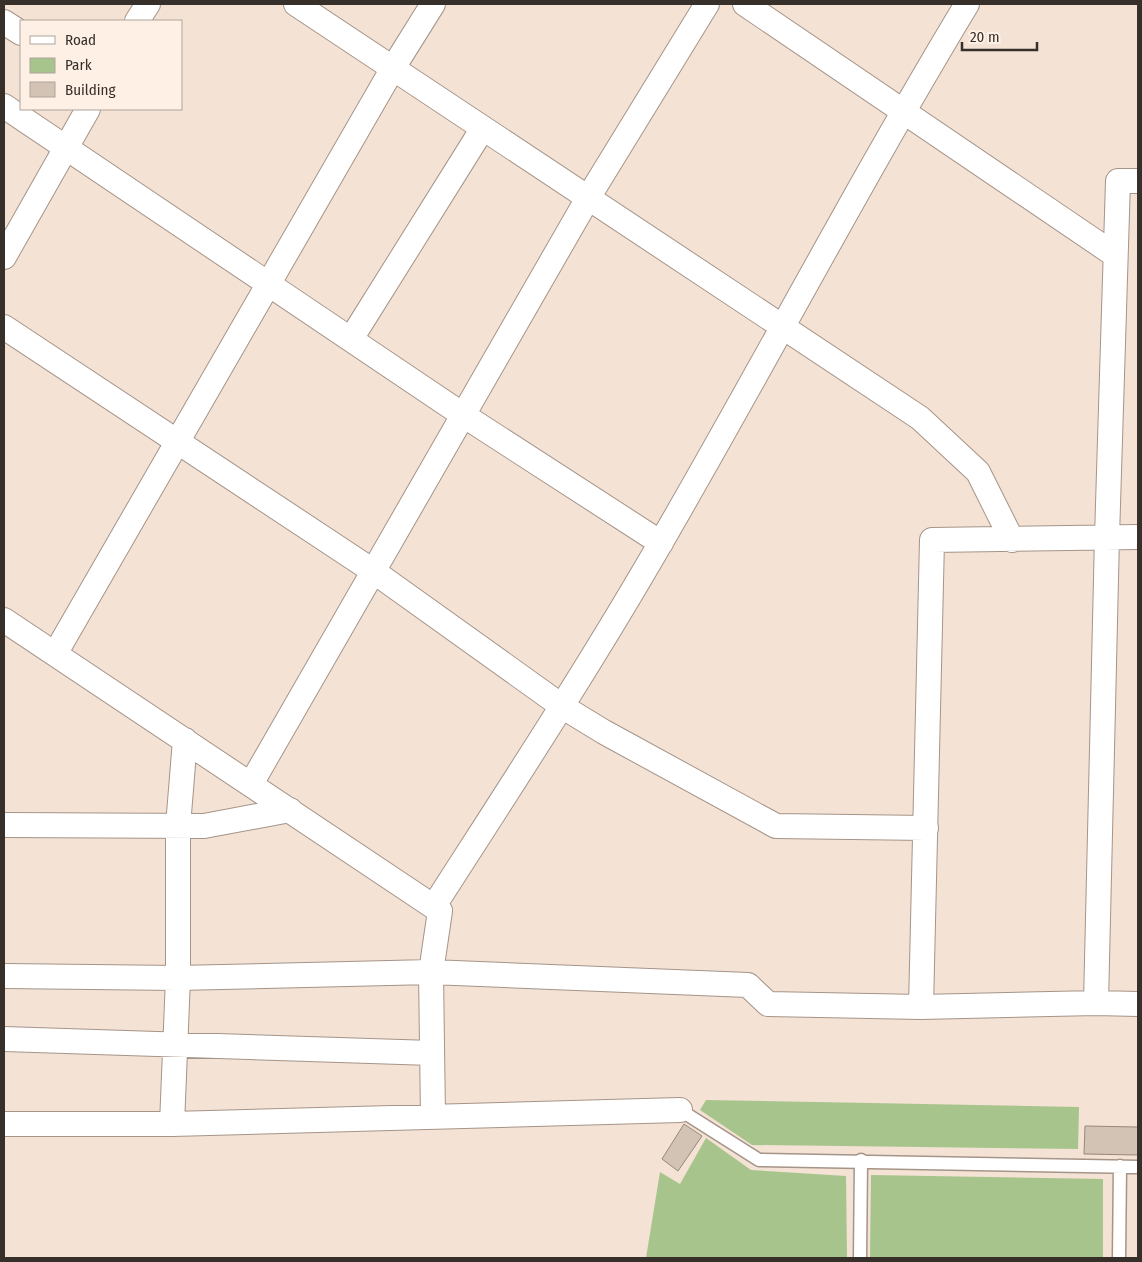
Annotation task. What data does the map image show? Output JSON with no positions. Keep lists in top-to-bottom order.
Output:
{
  "legend": ["Road", "Park", "Building"],
  "scale_bar": "20 m"
}
